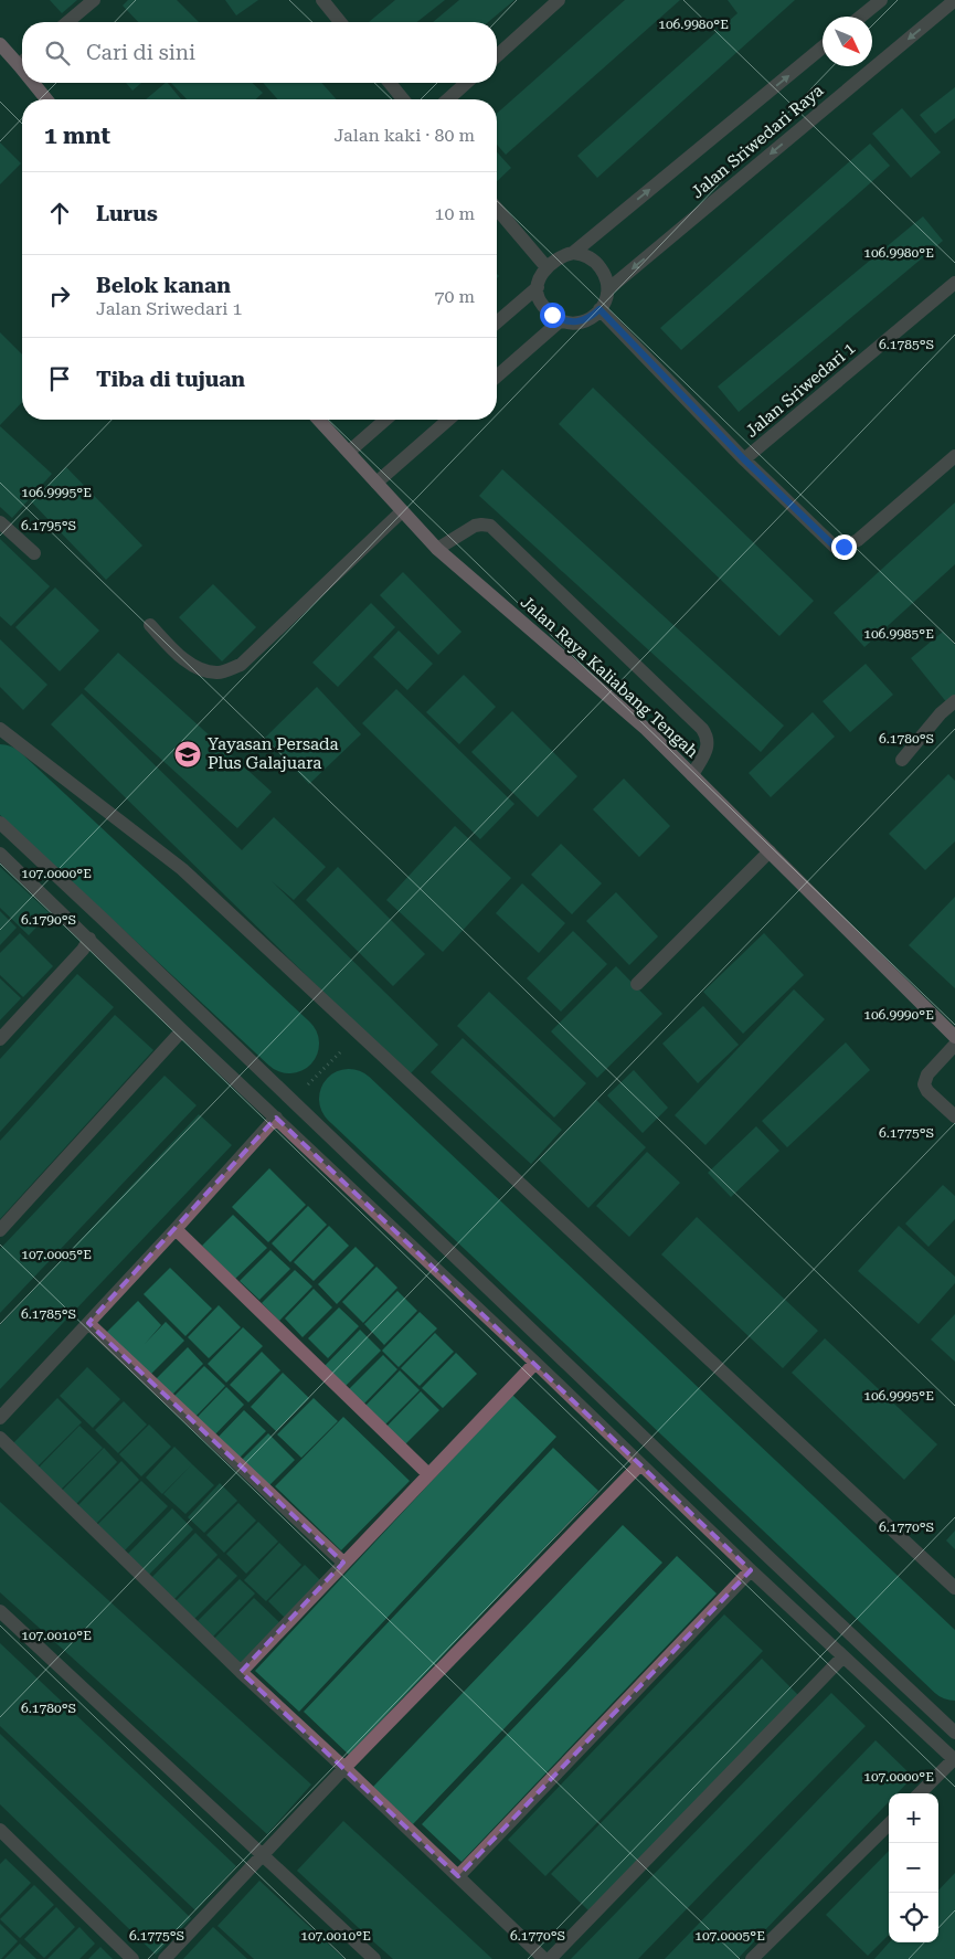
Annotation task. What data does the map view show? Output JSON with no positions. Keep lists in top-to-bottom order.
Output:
{
  "streets": {
    "main road": ["Jalan Raya Kaliabang Tengah"],
    "street": ["Jalan Sriwedari Raya", "Jalan Sriwedari 1"]
  },
  "crossings": [
    ["Jalan Sriwedari Raya", "Jalan Sriwedari 1"]
  ],
  "places": {
    "school or university": ["Yayasan Persada Plus Galajuara"]
  },
  "north": "bottom right",
  "page": {
    "search": "Cari di sini",
    "heading": ["1 mnt", "Jalan kaki · 80 m"],
    "list": [
      ["Lurus", "10 m"],
      ["Belok kanan", "Jalan Sriwedari 1", "70 m"],
      "Tiba di tujuan"
    ],
    "map_buttons": ["+", "−"]
  },
  "coordinates": [
    "106.9980°E",
    "6.1785°S",
    "106.9995°E",
    "6.1795°S",
    "106.9985°E",
    "6.1780°S",
    "107.0000°E",
    "6.1790°S",
    "106.9990°E",
    "6.1775°S",
    "107.0005°E",
    "6.1770°S",
    "107.0010°E"
  ]
}
